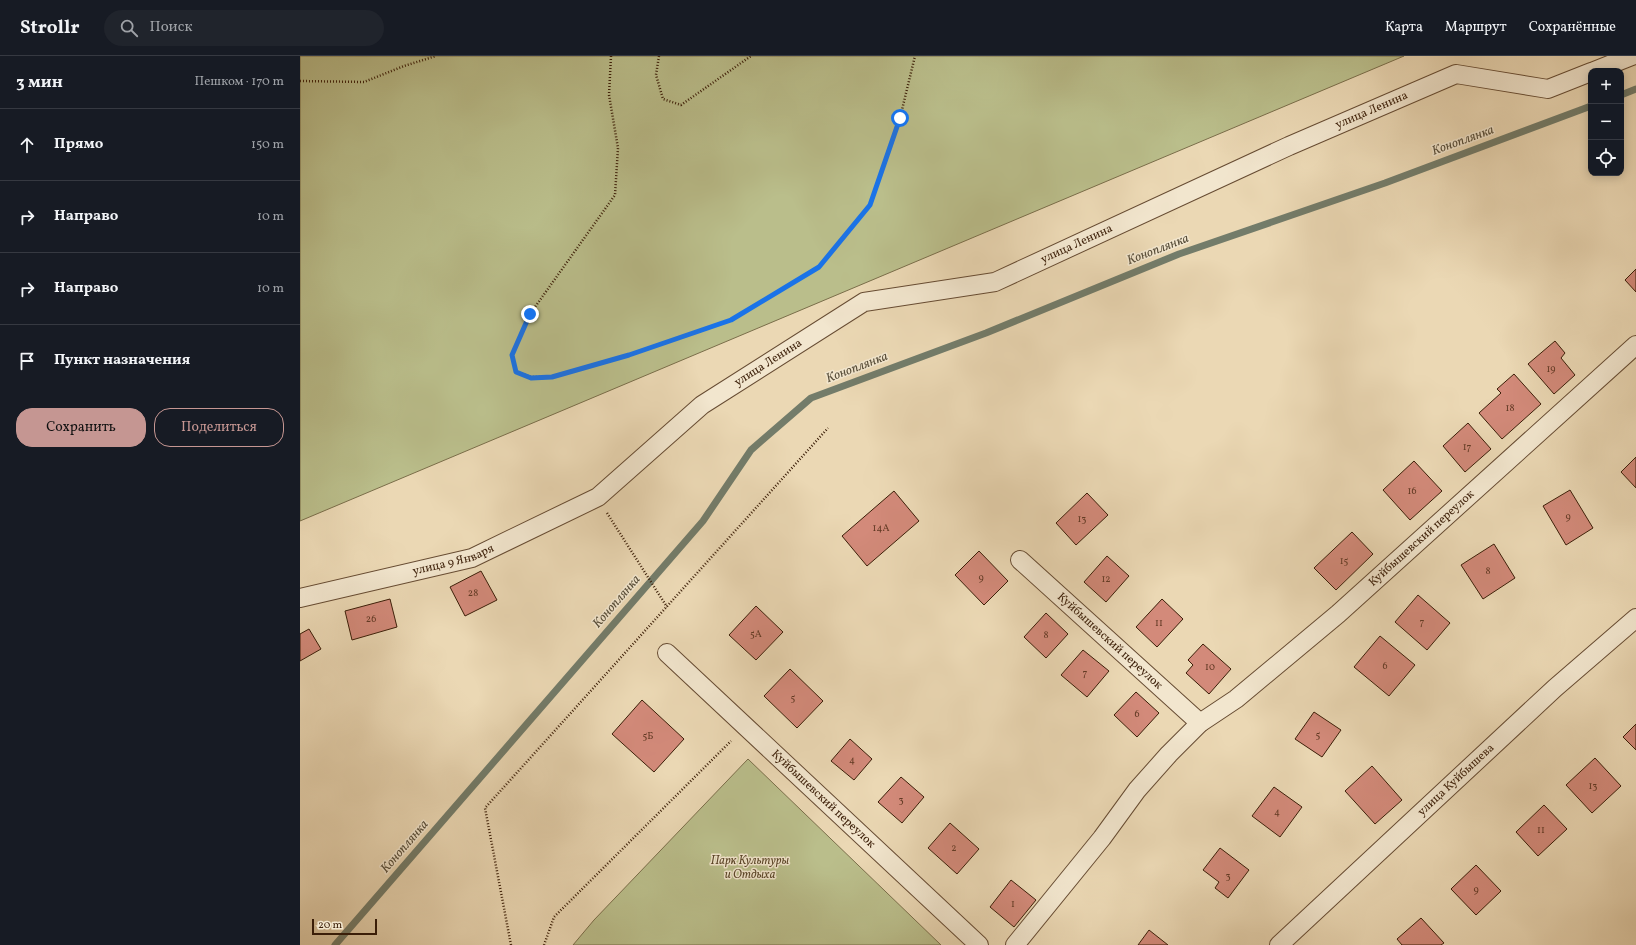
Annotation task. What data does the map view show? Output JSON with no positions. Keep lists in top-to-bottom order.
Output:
{
  "streets": {
    "street": [
      "улица Ленина",
      "Куйбышевский переулок",
      "улица 9 Января",
      "улица Куйбышева"
    ]
  },
  "crossings": [
    ["улица Ленина", "улица 9 Января"]
  ],
  "water": ["Коноплянка"],
  "parks": ["Парк Культуры и Отдыха"],
  "house_numbers": [
    "19",
    "18",
    "17",
    "16",
    "9",
    "13",
    "14А",
    "15",
    "8",
    "9",
    "12",
    "28",
    "26",
    "7",
    "11",
    "5А",
    "8",
    "6",
    "10",
    "7",
    "5",
    "6",
    "5",
    "5Б",
    "4",
    "13",
    "3",
    "4",
    "11",
    "2",
    "3",
    "9",
    "1"
  ],
  "scale_bar": "20 m",
  "page": {
    "header": "Strollr",
    "search": "Поиск",
    "nav": ["Карта", "Маршрут", "Сохранённые"],
    "heading": ["3 мин", "Пешком · 170 m"],
    "map_buttons": ["+", "−"],
    "list": [
      ["Прямо", "150 m"],
      ["Направо", "10 m"],
      ["Направо", "10 m"],
      "Пункт назначения"
    ],
    "buttons": ["Сохранить", "Поделиться"],
    "scale": "20 m"
  }
}
